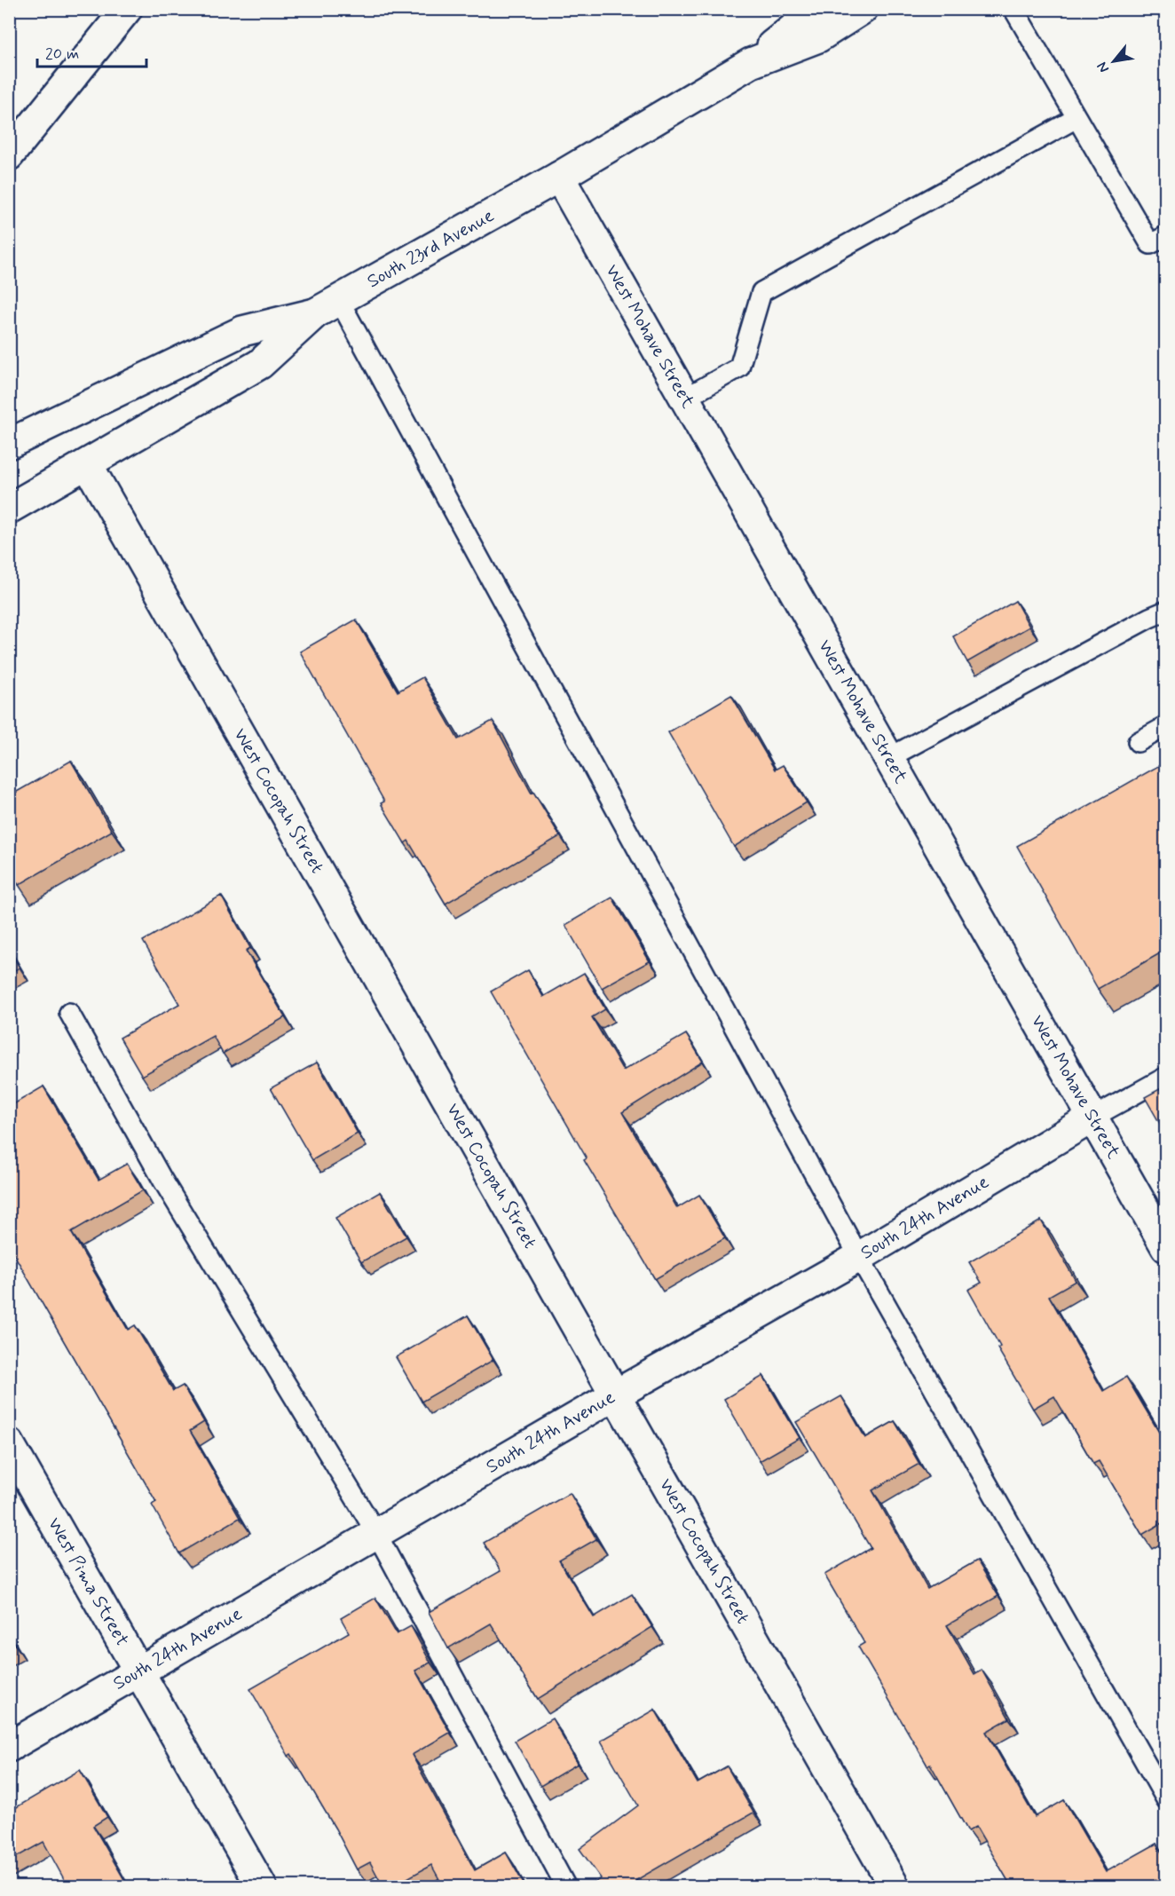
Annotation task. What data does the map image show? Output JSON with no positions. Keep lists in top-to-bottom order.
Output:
{
  "streets": {
    "main road": [
      "South 23rd Avenue",
      "West Mohave Street",
      "West Cocopah Street",
      "South 24th Avenue",
      "West Pima Street"
    ]
  },
  "crossings": [
    ["South 23rd Avenue", "West Mohave Street"],
    ["South 23rd Avenue", "West Cocopah Street"],
    ["West Mohave Street", "South 24th Avenue"],
    ["West Cocopah Street", "South 24th Avenue"],
    ["South 24th Avenue", "West Pima Street"]
  ],
  "scale_bar": "20 m",
  "north": "bottom left"
}
